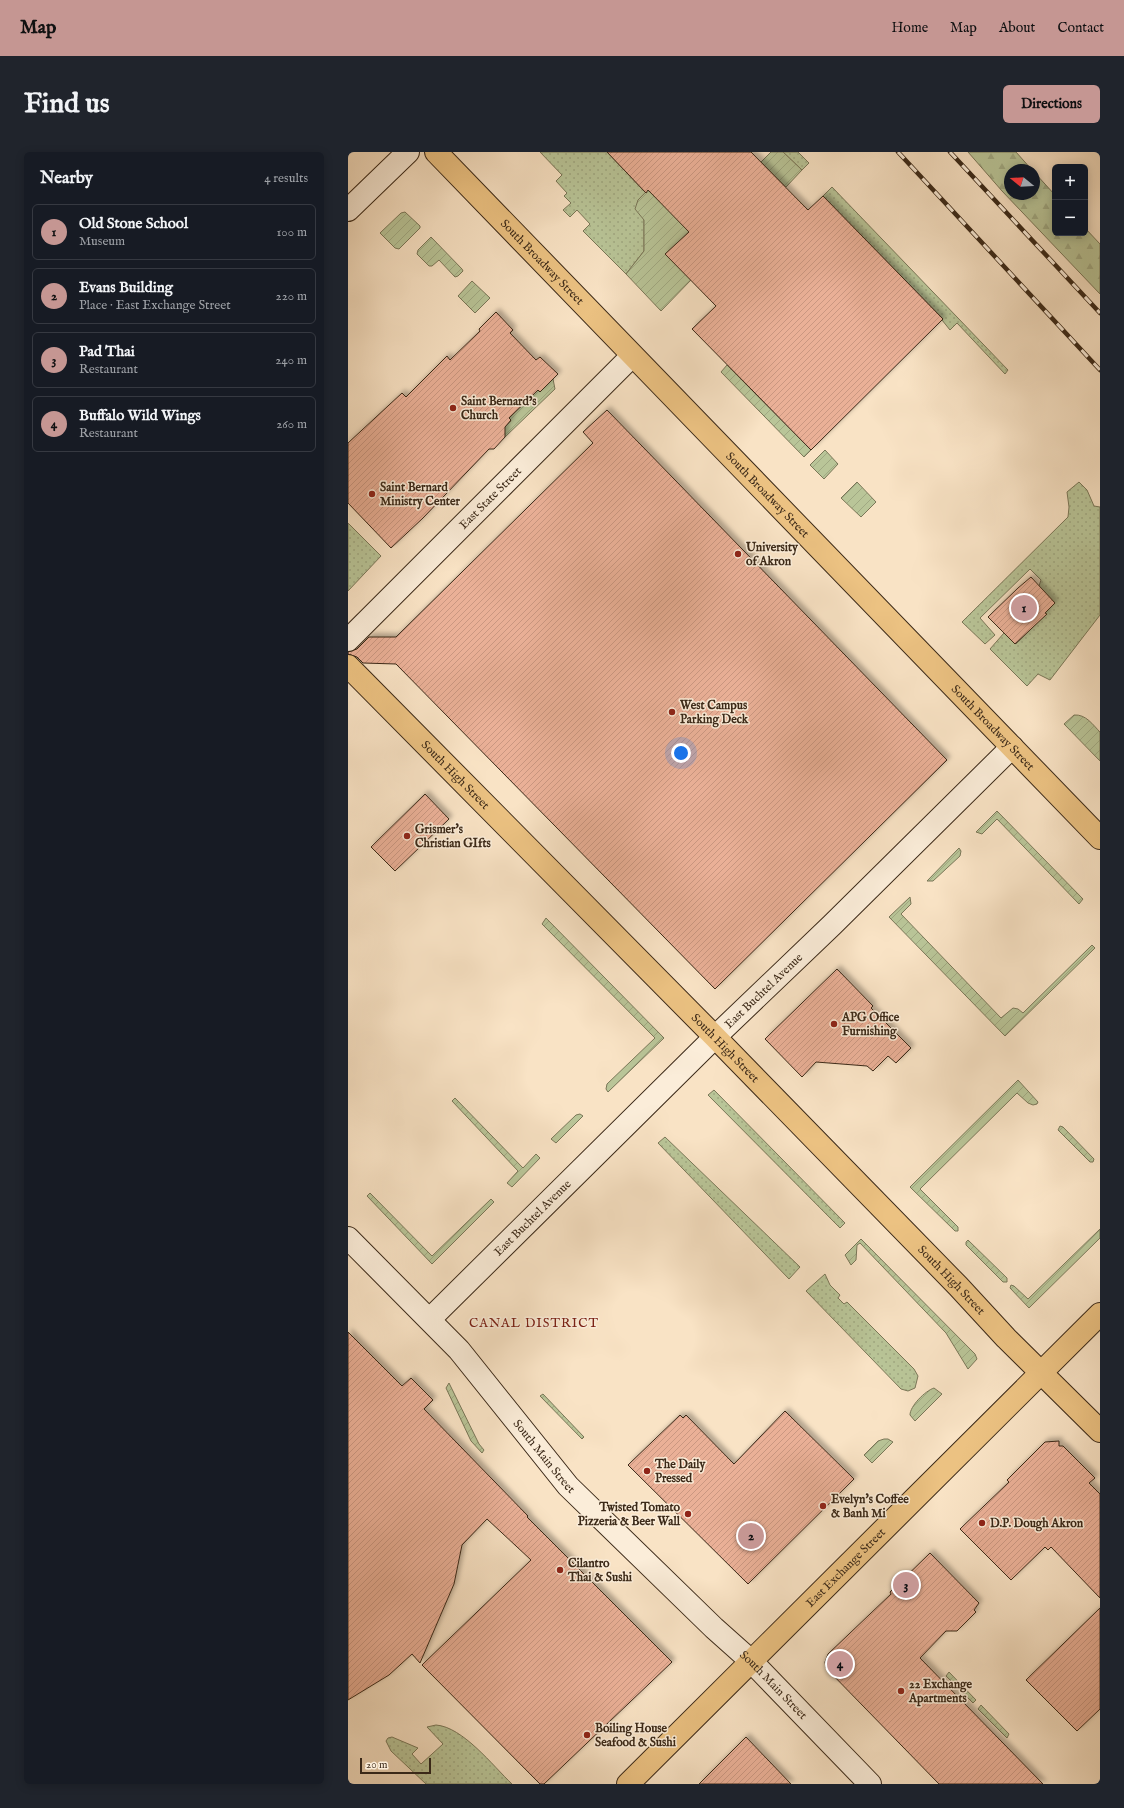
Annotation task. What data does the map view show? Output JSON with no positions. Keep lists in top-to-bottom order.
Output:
{
  "streets": {
    "main road": ["South Broadway Street", "South High Street", "East Exchange Street"],
    "street": ["East State Street", "East Buchtel Avenue", "South Main Street"]
  },
  "crossings": [
    ["South Broadway Street", "East State Street"],
    ["South Broadway Street", "East Buchtel Avenue"],
    ["South High Street", "East Buchtel Avenue"],
    ["South High Street", "East Exchange Street"],
    ["East Buchtel Avenue", "South Main Street"],
    ["South Main Street", "East Exchange Street"]
  ],
  "districts": ["CANAL DISTRICT"],
  "places": [
    "Saint Bernard’s Church",
    "Saint Bernard Ministry Center",
    "University of Akron",
    "West Campus Parking Deck",
    "Grismer's Christian GIfts",
    "APG Office Furnishing",
    "The Daily Pressed",
    "Evelyn's Coffee & Banh Mi",
    "Twisted Tomato Pizzeria & Beer Wall",
    "D.P. Dough Akron",
    "Cilantro Thai & Sushi",
    "22 Exchange Apartments",
    "Boiling House Seafood & Sushi"
  ],
  "scale_bar": "20 m",
  "north": "left",
  "page": {
    "header": "Map",
    "nav": [
      "Home",
      "Map",
      "About",
      "Contact"
    ],
    "buttons": "Directions",
    "title": "Find us",
    "heading": ["Nearby", "4 results"],
    "map_buttons": ["+", "−"],
    "list": [
      {
        "mark": "1",
        "name": "Old Stone School",
        "note": "Museum",
        "value": "100 m"
      },
      {
        "mark": "2",
        "name": "Evans Building",
        "note": "Place · East Exchange Street",
        "value": "220 m"
      },
      {
        "mark": "3",
        "name": "Pad Thai",
        "note": "Restaurant",
        "value": "240 m"
      },
      {
        "mark": "4",
        "name": "Buffalo Wild Wings",
        "note": "Restaurant",
        "value": "260 m"
      }
    ],
    "pins": [
      "1",
      "2",
      "3",
      "4"
    ],
    "scale": "20 m"
  }
}
